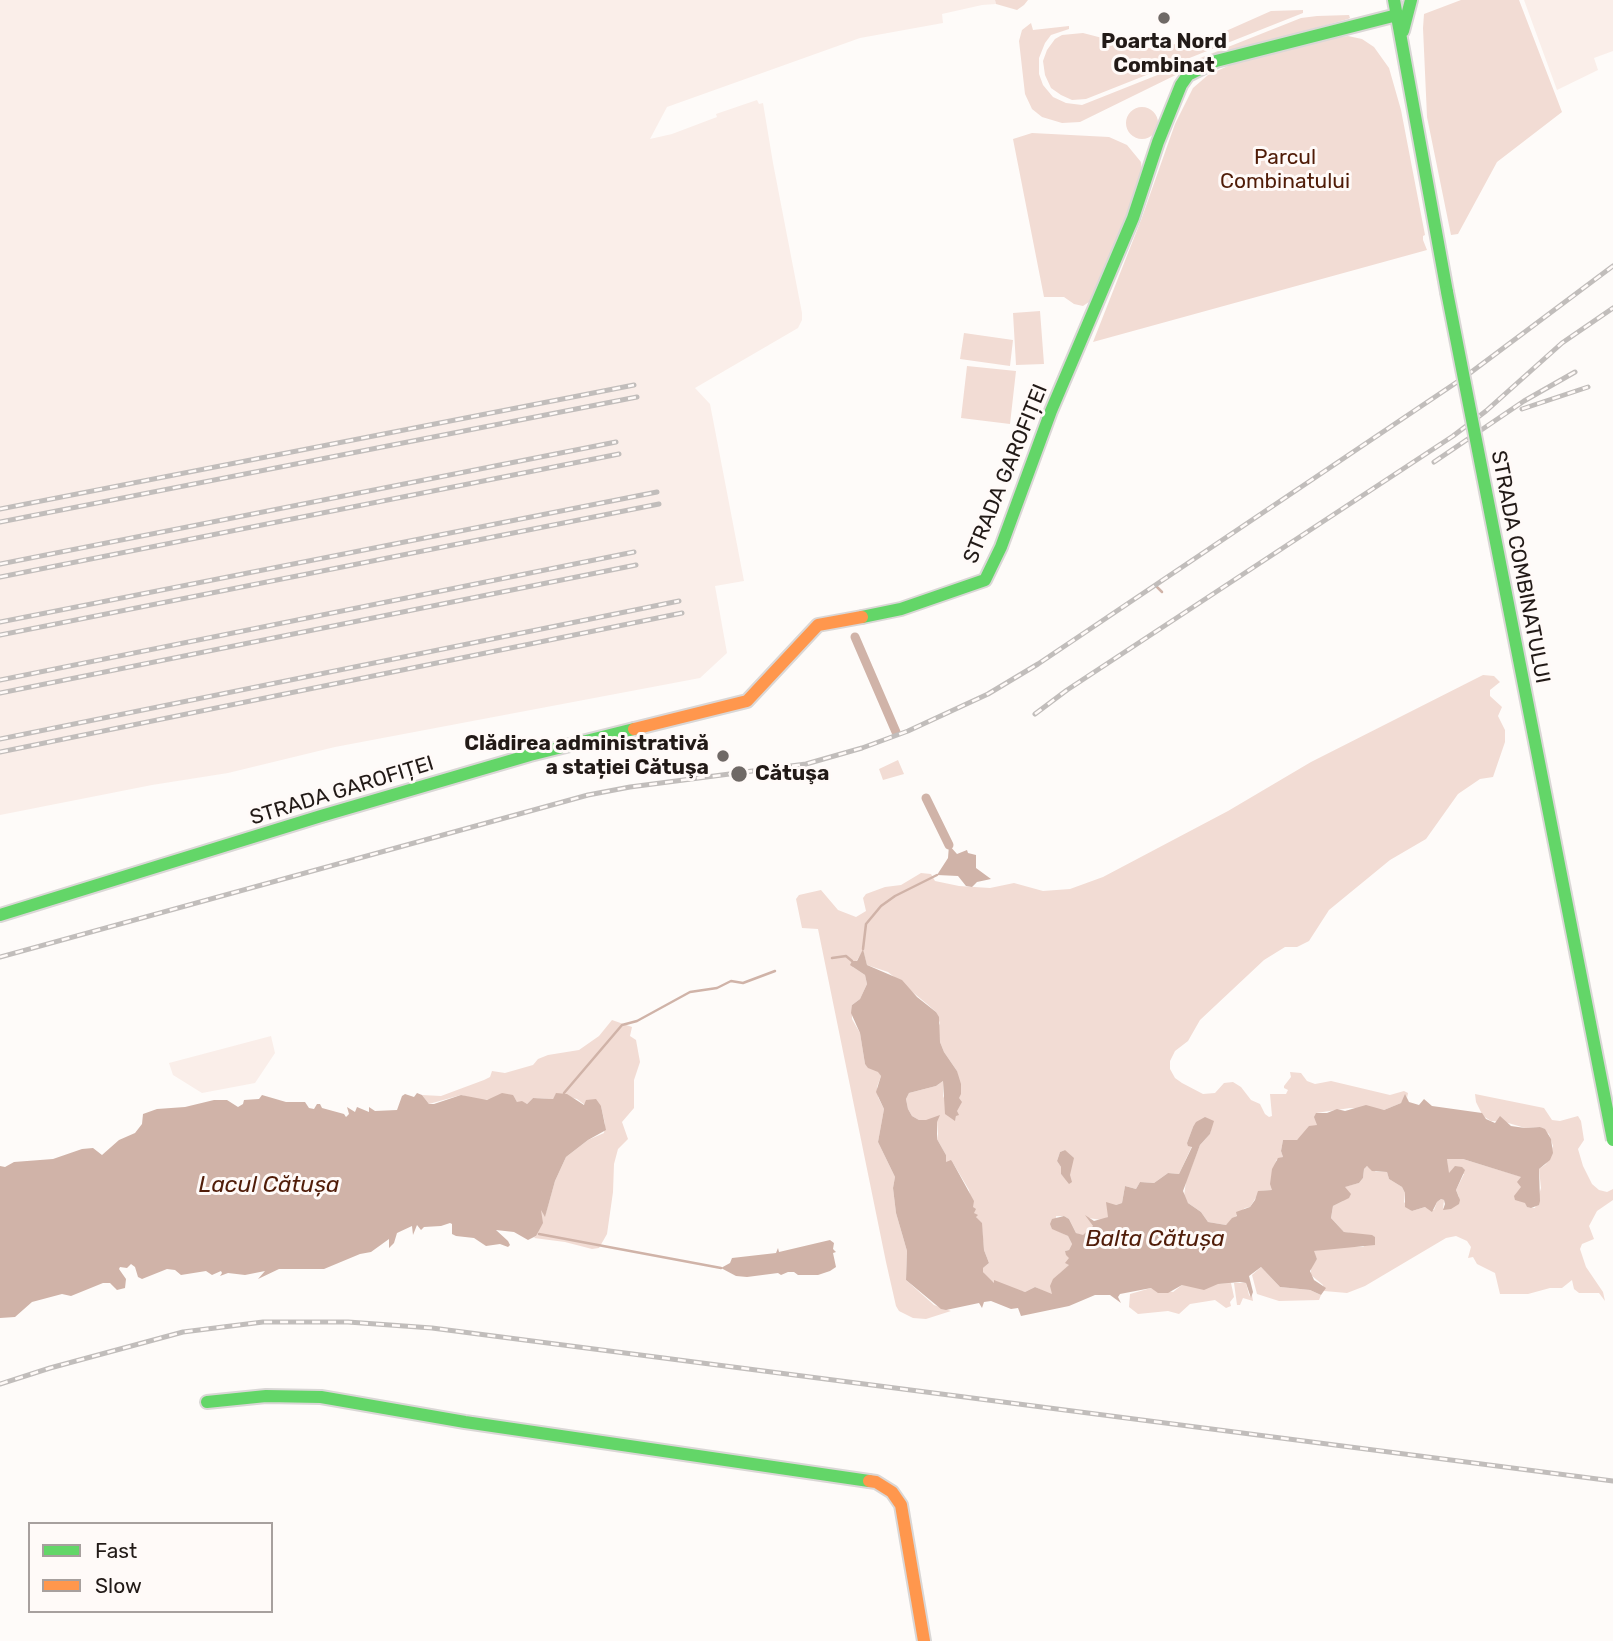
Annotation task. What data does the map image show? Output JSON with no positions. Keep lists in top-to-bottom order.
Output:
{
  "streets": {
    "street": ["STRADA GAROFIȚEI", "STRADA COMBINATULUI"]
  },
  "crossings": [
    ["STRADA GAROFIȚEI", "STRADA COMBINATULUI"]
  ],
  "water": ["Lacul Cătușa", "Balta Cătușa"],
  "parks": ["Parcul Combinatului"],
  "places": ["Poarta Nord Combinat", "Clădirea administrativă a stației Cătuşa", "Cătuşa"],
  "legend": ["Fast", "Slow"]
}
